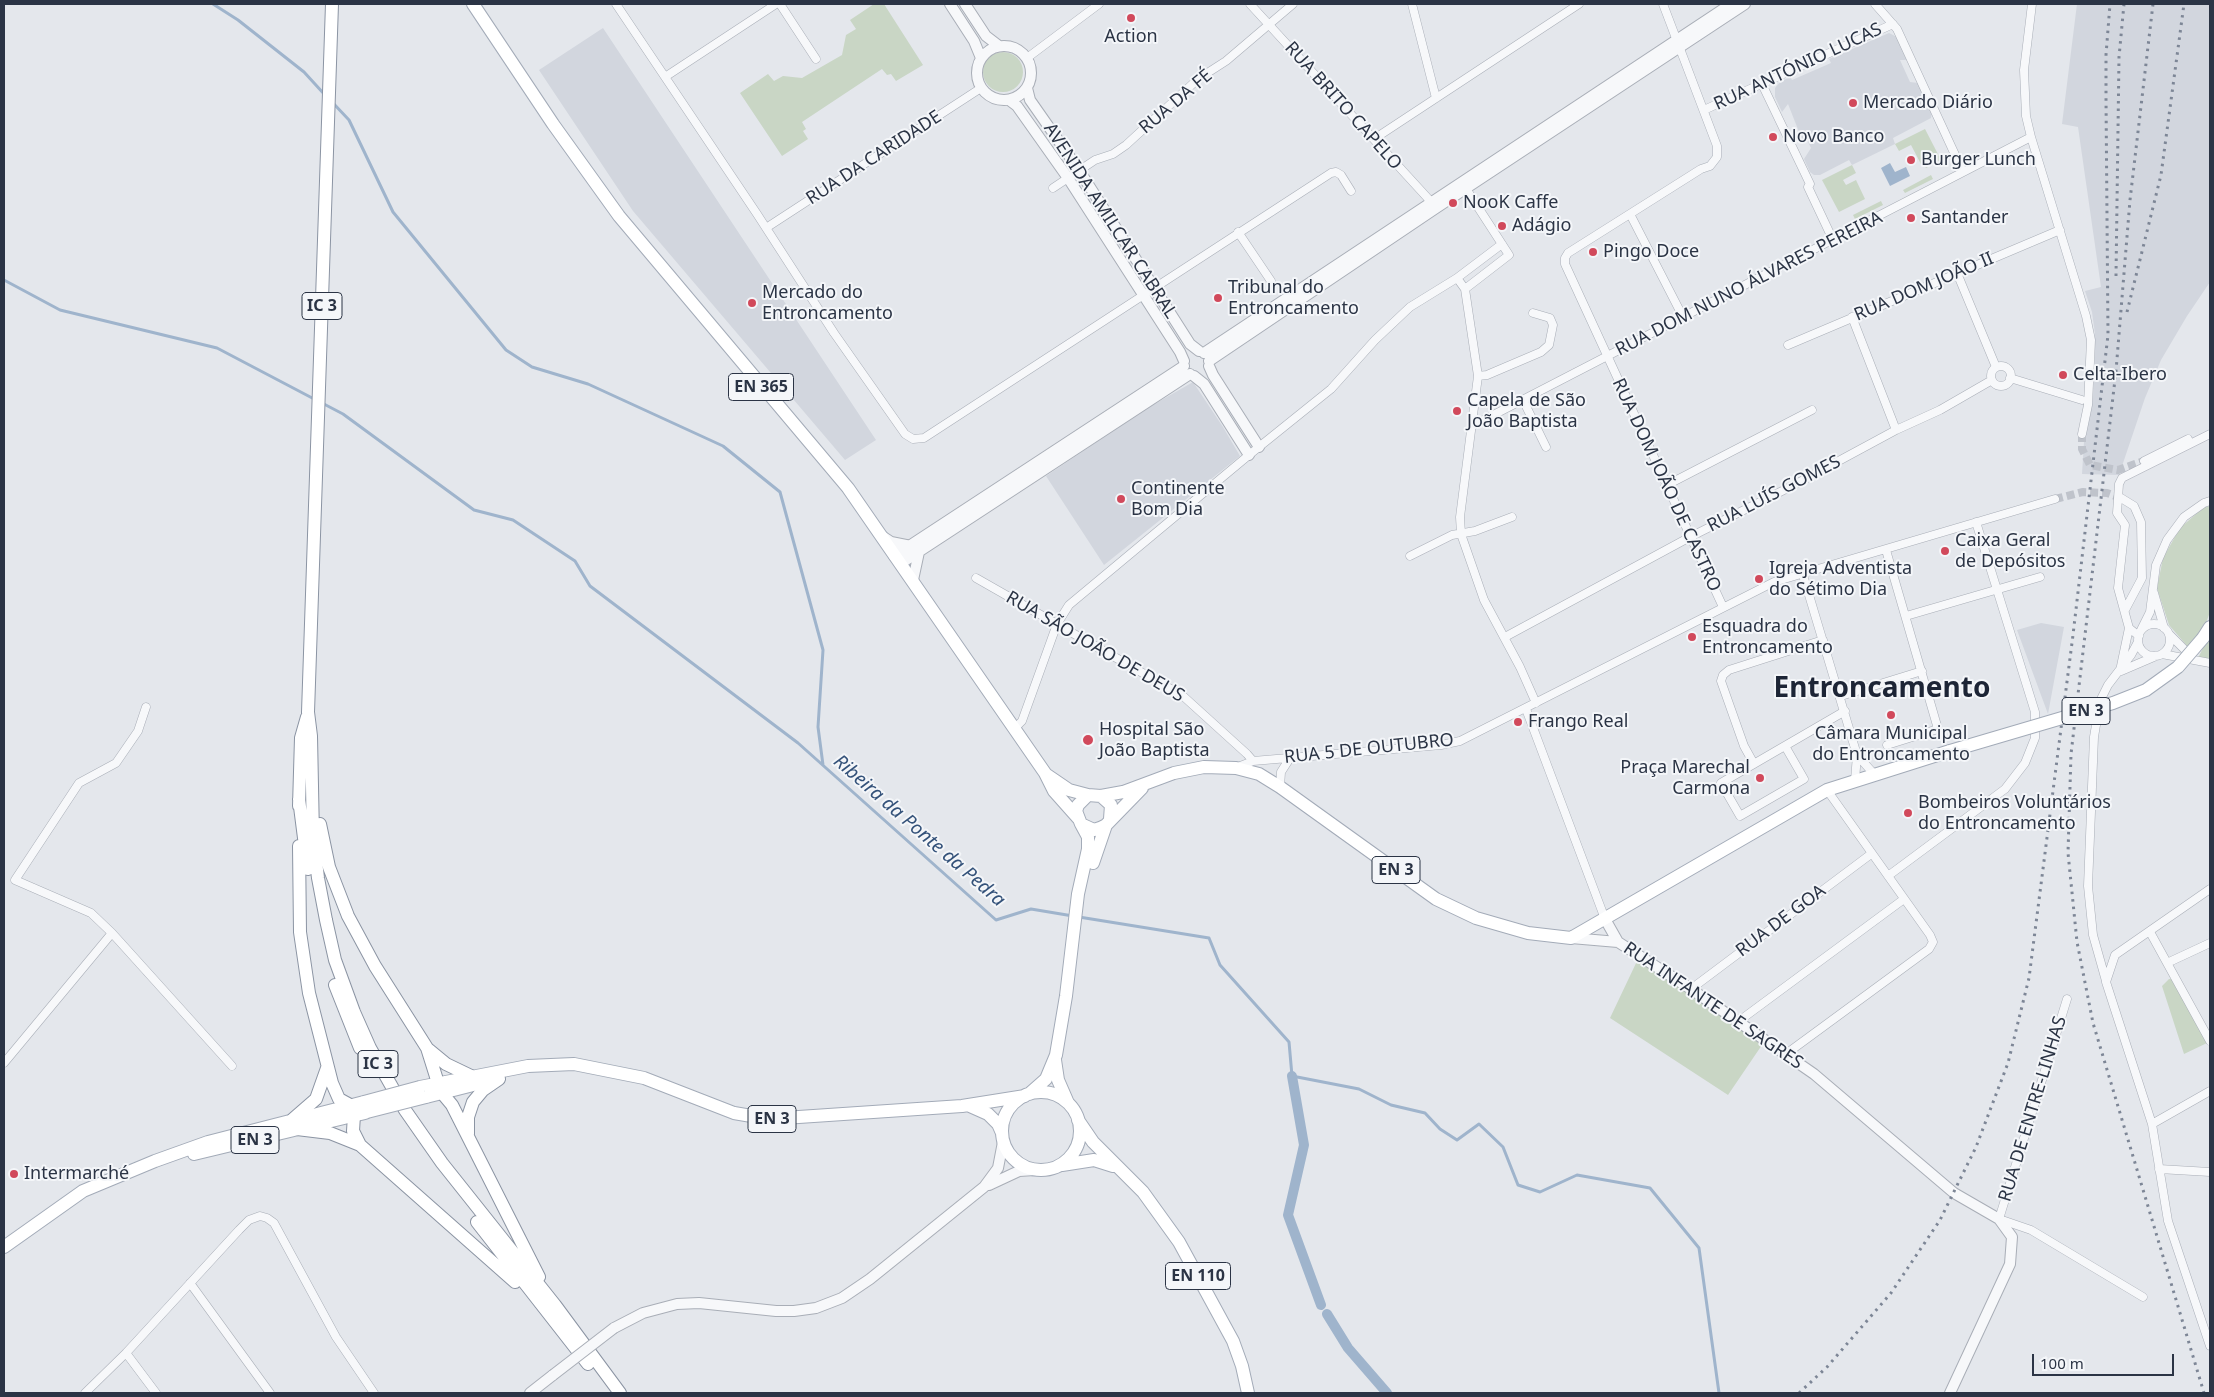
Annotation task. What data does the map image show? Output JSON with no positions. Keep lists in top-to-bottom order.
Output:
{
  "streets": {
    "main road": [
      "IC 3",
      "EN 365",
      "EN 3",
      "EN 110"
    ],
    "street": [
      "RUA ANTÓNIO LUCAS",
      "RUA DA FÉ",
      "RUA BRITO CAPELO",
      "RUA DA CARIDADE",
      "AVENIDA AMILCAR CABRAL",
      "RUA DOM NUNO ÁLVARES PEREIRA",
      "RUA DOM JOÃO II",
      "RUA DOM JOÃO DE CASTRO",
      "RUA LUÍS GOMES",
      "RUA SÃO JOÃO DE DEUS",
      "RUA 5 DE OUTUBRO",
      "RUA DE GOA",
      "RUA INFANTE DE SAGRES",
      "RUA DE ENTRE-LINHAS"
    ]
  },
  "crossings": [
    ["RUA ANTÓNIO LUCAS", "RUA DOM JOÃO DE CASTRO"],
    ["RUA DA FÉ", "RUA BRITO CAPELO"],
    ["RUA DA FÉ", "AVENIDA AMILCAR CABRAL"],
    ["RUA DA CARIDADE", "AVENIDA AMILCAR CABRAL"],
    ["RUA DOM NUNO ÁLVARES PEREIRA", "RUA DOM JOÃO DE CASTRO"],
    ["EN 365", "EN 3"],
    ["RUA DOM JOÃO DE CASTRO", "RUA LUÍS GOMES"],
    ["RUA DOM JOÃO DE CASTRO", "RUA 5 DE OUTUBRO"],
    ["RUA SÃO JOÃO DE DEUS", "RUA 5 DE OUTUBRO"],
    ["EN 3", "RUA 5 DE OUTUBRO"],
    ["EN 3", "RUA INFANTE DE SAGRES"],
    ["RUA 5 DE OUTUBRO", "RUA INFANTE DE SAGRES"],
    ["RUA DE GOA", "RUA INFANTE DE SAGRES"],
    ["RUA INFANTE DE SAGRES", "RUA DE ENTRE-LINHAS"]
  ],
  "districts": ["Entroncamento"],
  "water": ["Ribeira da Ponte da Pedra"],
  "places": [
    "Action",
    "Mercado Diário",
    "Novo Banco",
    "Burger Lunch",
    "NooK Caffe",
    "Santander",
    "Adágio",
    "Pingo Doce",
    "Tribunal do Entroncamento",
    "Mercado do Entroncamento",
    "Celta-Ibero",
    "Capela de São João Baptista",
    "Continente Bom Dia",
    "Caixa Geral de Depósitos",
    "Igreja Adventista do Sétimo Dia",
    "Esquadra do Entroncamento",
    "Câmara Municipal do Entroncamento",
    "Frango Real",
    "Hospital São João Baptista",
    "Praça Marechal Carmona",
    "Bombeiros Voluntários do Entroncamento",
    "Intermarché"
  ],
  "scale_bar": "100 m"
}
